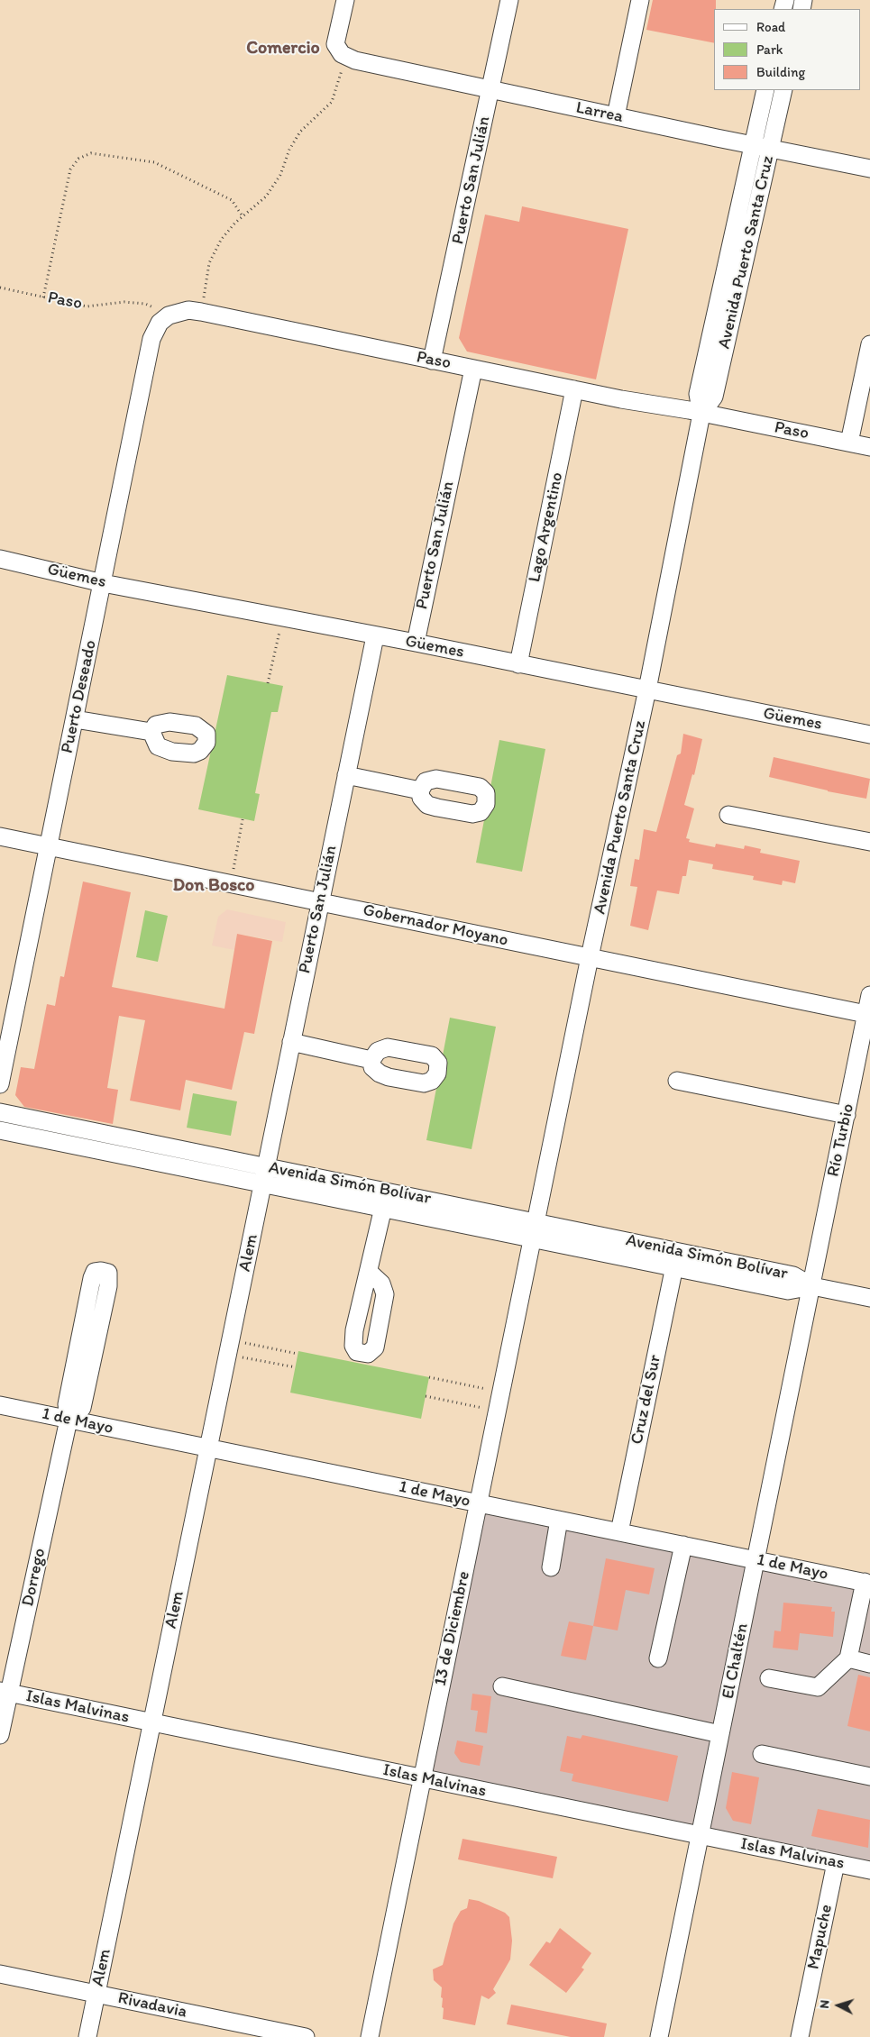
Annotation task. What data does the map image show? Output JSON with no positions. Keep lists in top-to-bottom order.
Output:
{
  "streets": {
    "street": [
      "Larrea",
      "Puerto San Julián",
      "Avenida Puerto Santa Cruz",
      "Paso",
      "Lago Argentino",
      "Güemes",
      "Puerto Deseado",
      "Gobernador Moyano",
      "Río Turbio",
      "Avenida Simón Bolívar",
      "Alem",
      "Cruz del Sur",
      "1 de Mayo",
      "Dorrego",
      "13 de Diciembre",
      "El Chaltén",
      "Islas Malvinas",
      "Mapuche",
      "Rivadavia"
    ]
  },
  "crossings": [
    ["Larrea", "Puerto San Julián"],
    ["Larrea", "Avenida Puerto Santa Cruz"],
    ["Puerto San Julián", "Paso"],
    ["Puerto San Julián", "Güemes"],
    ["Puerto San Julián", "Gobernador Moyano"],
    ["Puerto San Julián", "Avenida Simón Bolívar"],
    ["Puerto San Julián", "Alem"],
    ["Avenida Puerto Santa Cruz", "Paso"],
    ["Avenida Puerto Santa Cruz", "Güemes"],
    ["Avenida Puerto Santa Cruz", "Gobernador Moyano"],
    ["Avenida Puerto Santa Cruz", "Avenida Simón Bolívar"],
    ["Avenida Puerto Santa Cruz", "13 de Diciembre"],
    ["Paso", "Lago Argentino"],
    ["Paso", "Puerto Deseado"],
    ["Lago Argentino", "Güemes"],
    ["Güemes", "Puerto Deseado"],
    ["Puerto Deseado", "Gobernador Moyano"],
    ["Gobernador Moyano", "Río Turbio"],
    ["Río Turbio", "Avenida Simón Bolívar"],
    ["Río Turbio", "El Chaltén"],
    ["Avenida Simón Bolívar", "Alem"],
    ["Avenida Simón Bolívar", "Cruz del Sur"],
    ["Avenida Simón Bolívar", "13 de Diciembre"],
    ["Avenida Simón Bolívar", "El Chaltén"],
    ["Alem", "1 de Mayo"],
    ["Alem", "Islas Malvinas"],
    ["Alem", "Rivadavia"],
    ["Cruz del Sur", "1 de Mayo"],
    ["1 de Mayo", "Dorrego"],
    ["1 de Mayo", "13 de Diciembre"],
    ["1 de Mayo", "El Chaltén"],
    ["Dorrego", "Islas Malvinas"],
    ["13 de Diciembre", "Islas Malvinas"],
    ["El Chaltén", "Islas Malvinas"],
    ["Islas Malvinas", "Mapuche"]
  ],
  "districts": ["Comercio", "Don Bosco"],
  "legend": ["Road", "Park", "Building"],
  "north": "left"
}
